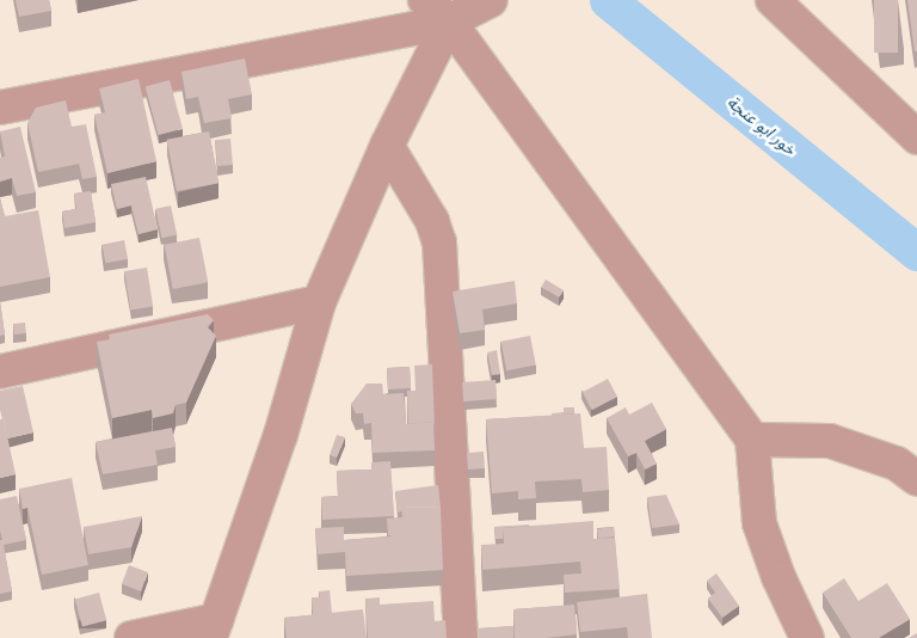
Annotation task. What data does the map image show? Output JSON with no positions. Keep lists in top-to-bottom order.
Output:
{
  "water": ["خور ابو عنجة"]
}
